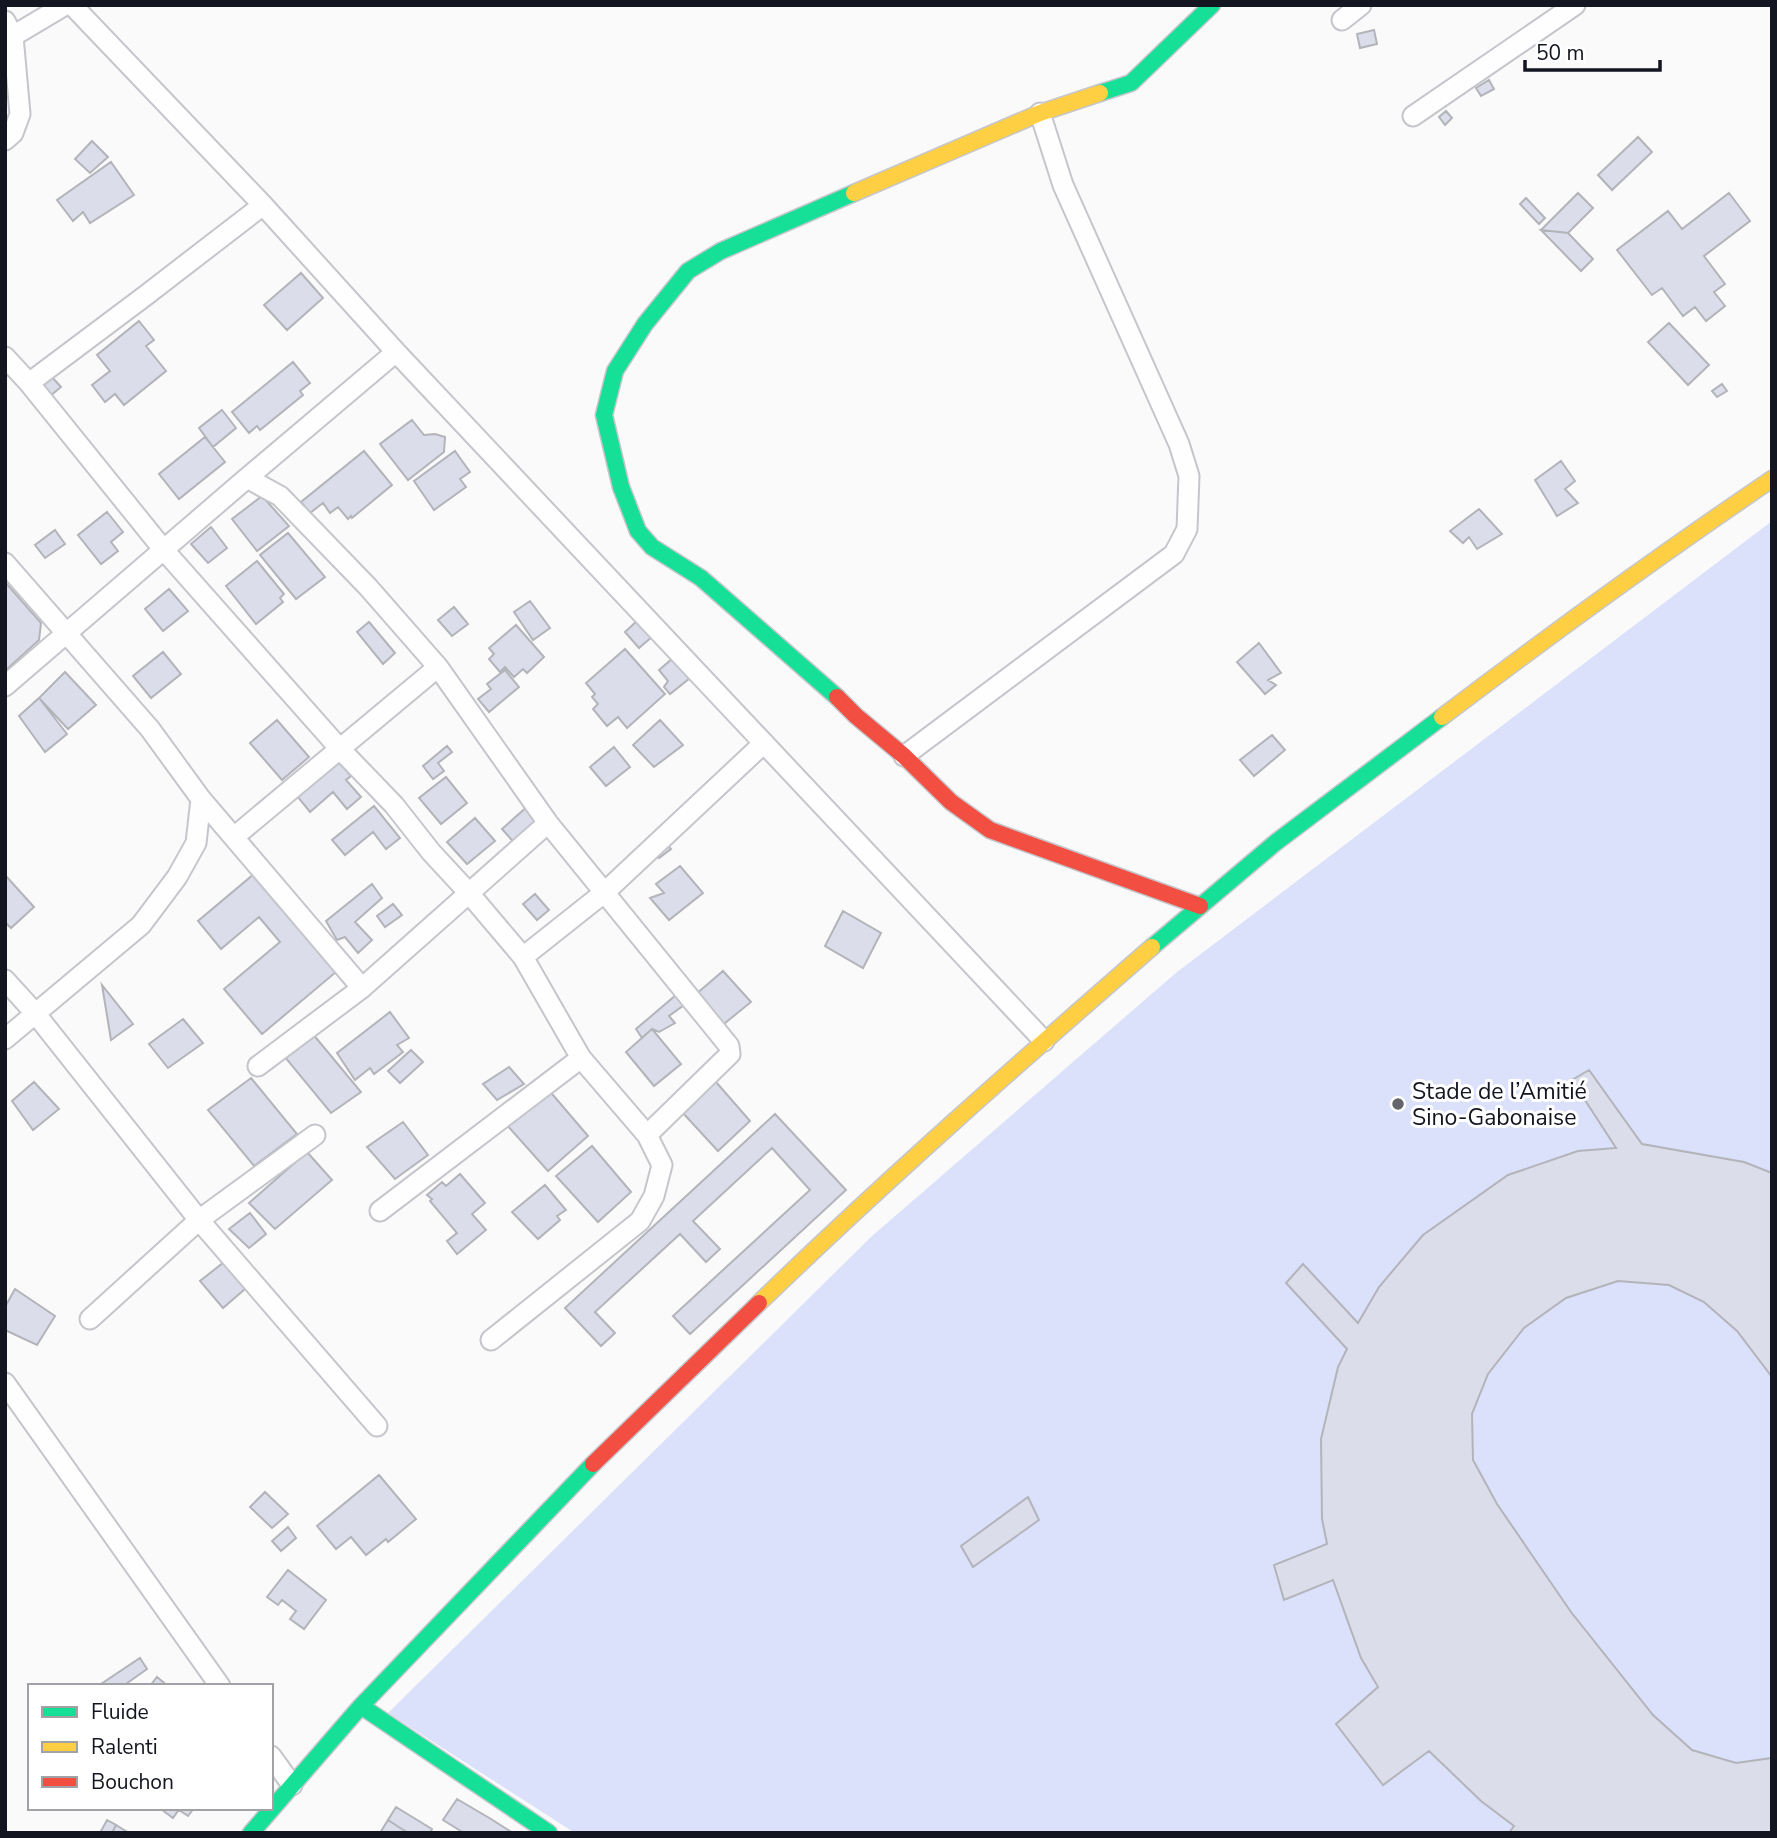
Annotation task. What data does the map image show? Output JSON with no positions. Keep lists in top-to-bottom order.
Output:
{
  "places": ["Stade de l’Amitié Sino-Gabonaise"],
  "legend": ["Fluide", "Ralenti", "Bouchon"],
  "scale_bar": "50 m"
}
